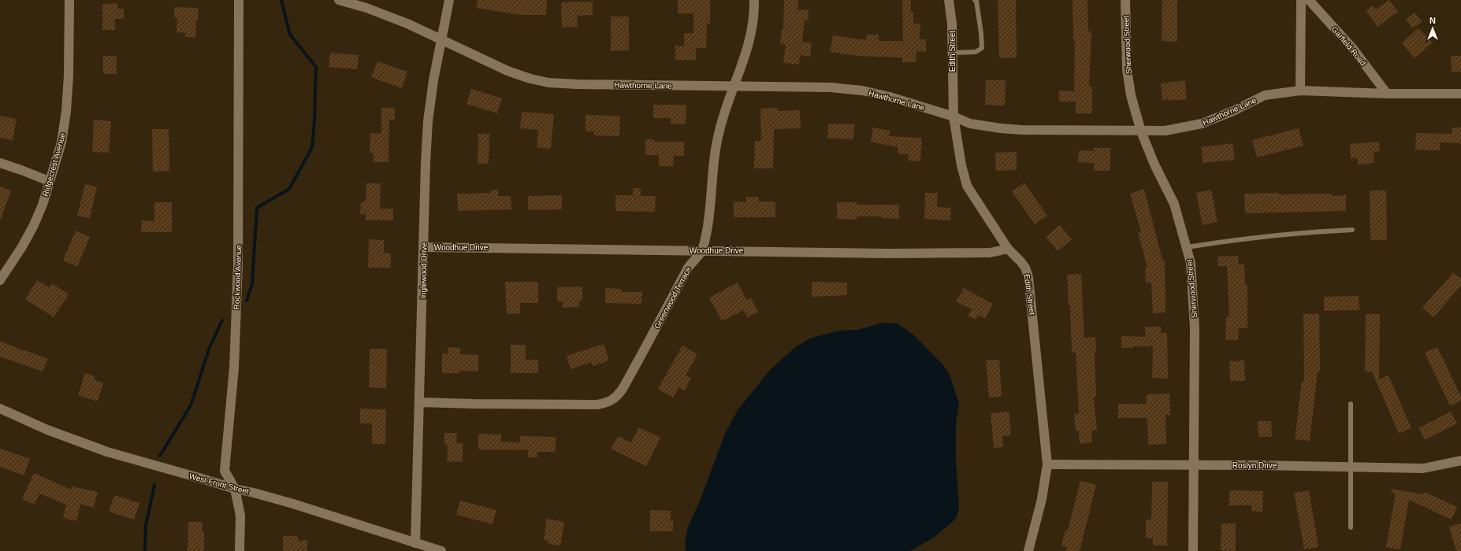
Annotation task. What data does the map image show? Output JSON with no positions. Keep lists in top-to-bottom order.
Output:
{
  "streets": {
    "street": [
      "Sherwood Street",
      "Garfield Road",
      "Edith Street",
      "Hawthorne Lane",
      "Ridgecrest Avenue",
      "Woodhue Drive",
      "Inglewood Drive",
      "Rockwood Avenue",
      "Greenwood Terrace",
      "Roslyn Drive",
      "West Front Street"
    ]
  },
  "crossings": [
    ["Sherwood Street", "Hawthorne Lane"],
    ["Sherwood Street", "Roslyn Drive"],
    ["Garfield Road", "Hawthorne Lane"],
    ["Edith Street", "Hawthorne Lane"],
    ["Edith Street", "Woodhue Drive"],
    ["Edith Street", "Roslyn Drive"],
    ["Hawthorne Lane", "Inglewood Drive"],
    ["Hawthorne Lane", "Greenwood Terrace"],
    ["Woodhue Drive", "Inglewood Drive"],
    ["Woodhue Drive", "Greenwood Terrace"],
    ["Inglewood Drive", "Greenwood Terrace"],
    ["Inglewood Drive", "West Front Street"],
    ["Rockwood Avenue", "West Front Street"]
  ],
  "north": "top"
}
